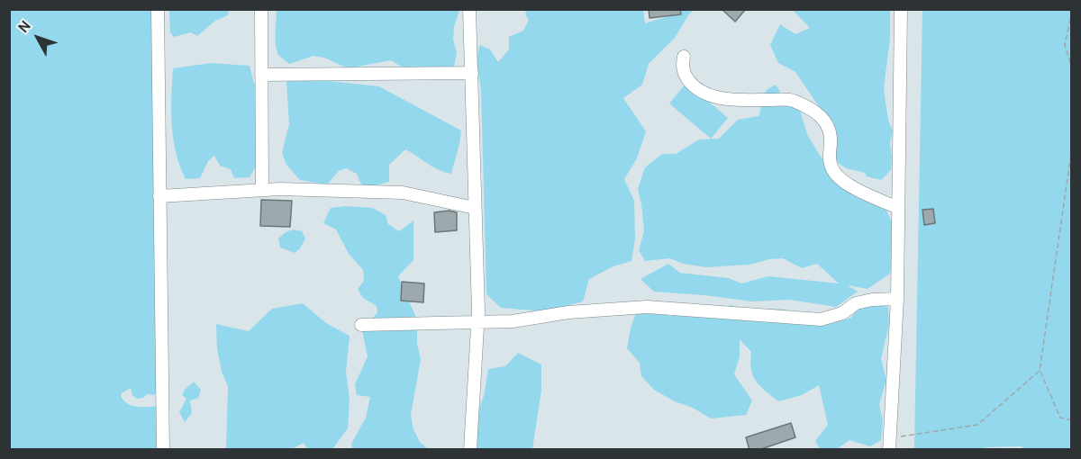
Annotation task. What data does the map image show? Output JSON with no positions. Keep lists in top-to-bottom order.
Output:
{
  "north": "top left"
}
